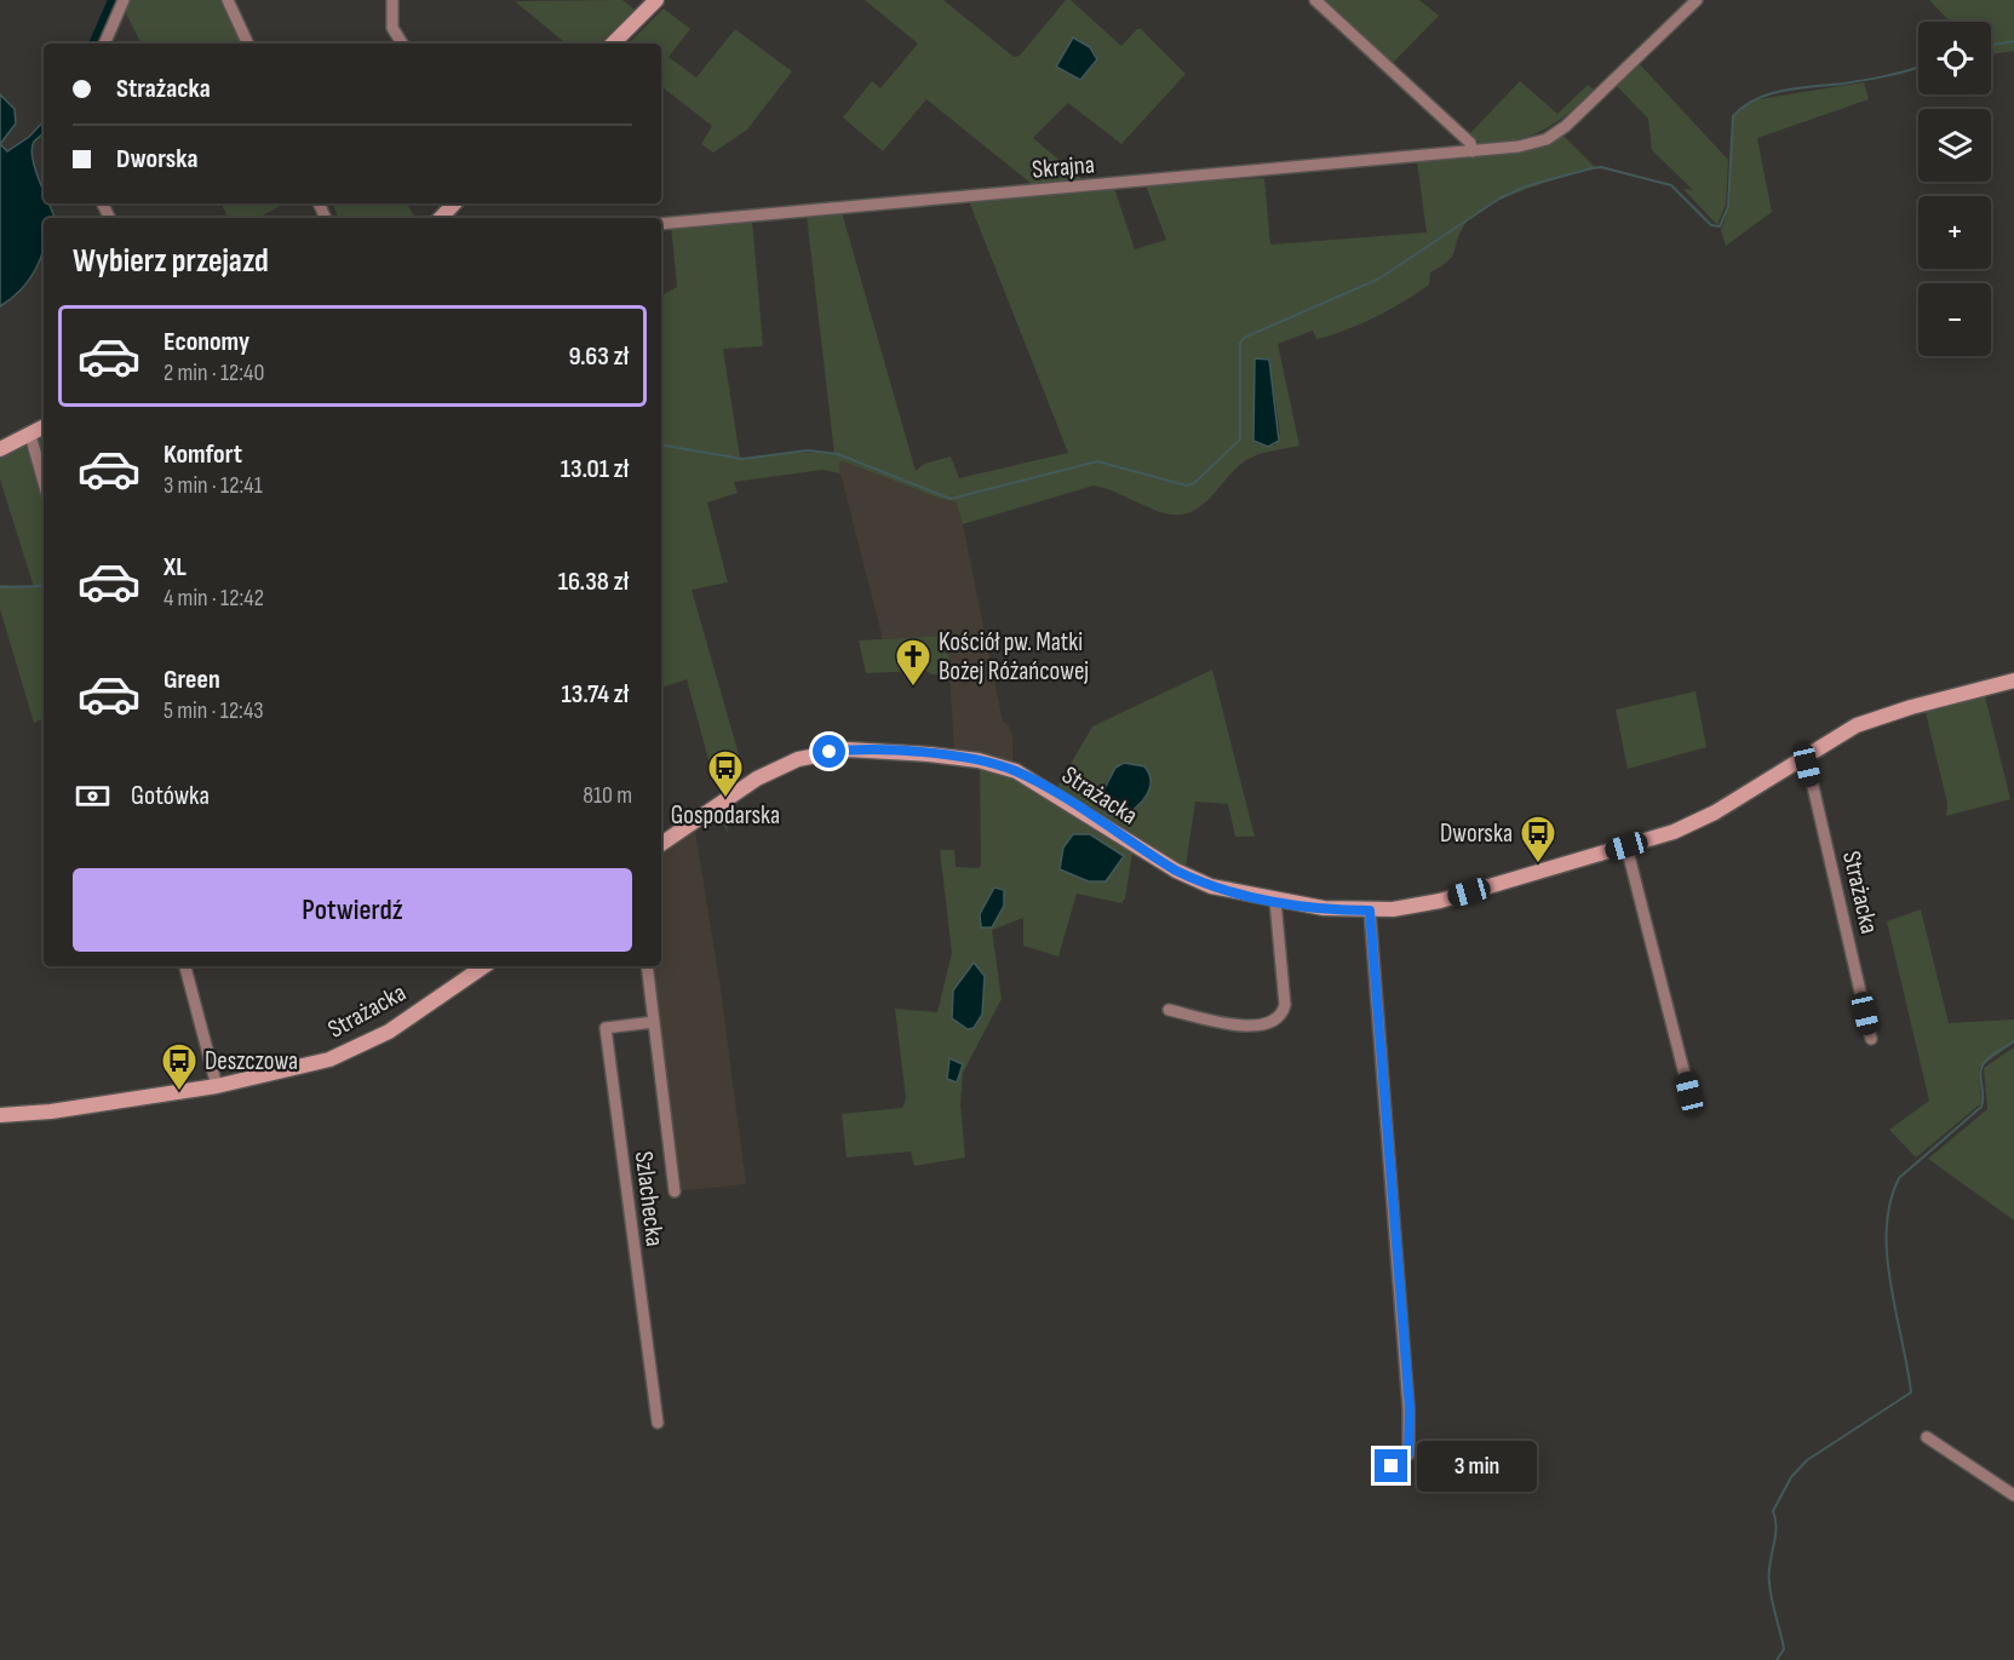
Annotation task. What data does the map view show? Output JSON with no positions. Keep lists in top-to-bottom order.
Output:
{
  "streets": {
    "street": ["Skrajna", "Strażacka", "Szlachecka"]
  },
  "places": {
    "church": ["Kościół pw. Matki Bożej Różańcowej"],
    "bus stop": ["Gospodarska", "Dworska", "Deszczowa"]
  },
  "page": {
    "map_buttons": ["+", "−"],
    "banner": ["Strażacka", "Dworska"],
    "heading": "Wybierz przejazd",
    "list": [
      {
        "name": "Economy",
        "note": "2 min · 12:40",
        "value": "9.63 zł"
      },
      {
        "name": "Komfort",
        "note": "3 min · 12:41",
        "value": "13.01 zł"
      },
      {
        "name": "XL",
        "note": "4 min · 12:42",
        "value": "16.38 zł"
      },
      {
        "name": "Green",
        "note": "5 min · 12:43",
        "value": "13.74 zł"
      }
    ],
    "pay": ["Gotówka", "810 m"],
    "buttons": "Potwierdź",
    "bubble": "3 min"
  }
}
